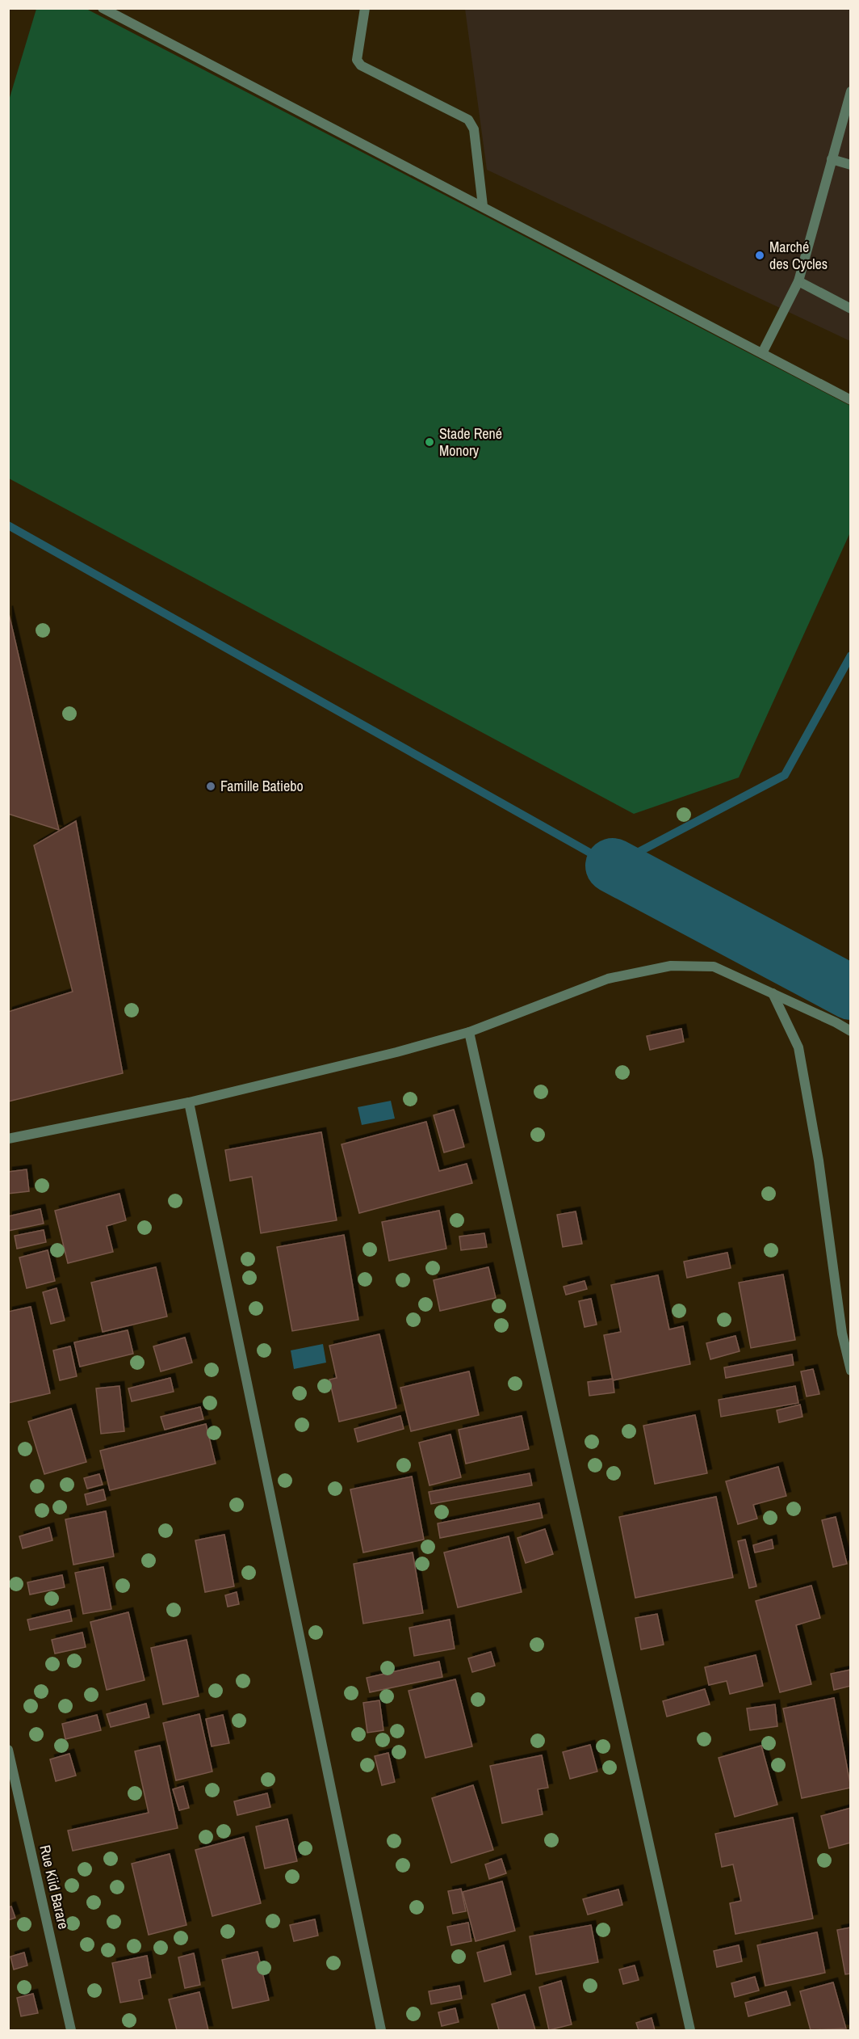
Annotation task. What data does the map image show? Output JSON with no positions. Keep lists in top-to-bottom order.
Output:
{
  "streets": {
    "street": ["Rue Kiid Barare"]
  },
  "places": ["Marché des Cycles", "Stade René Monory", "Famille Batiebo"]
}
